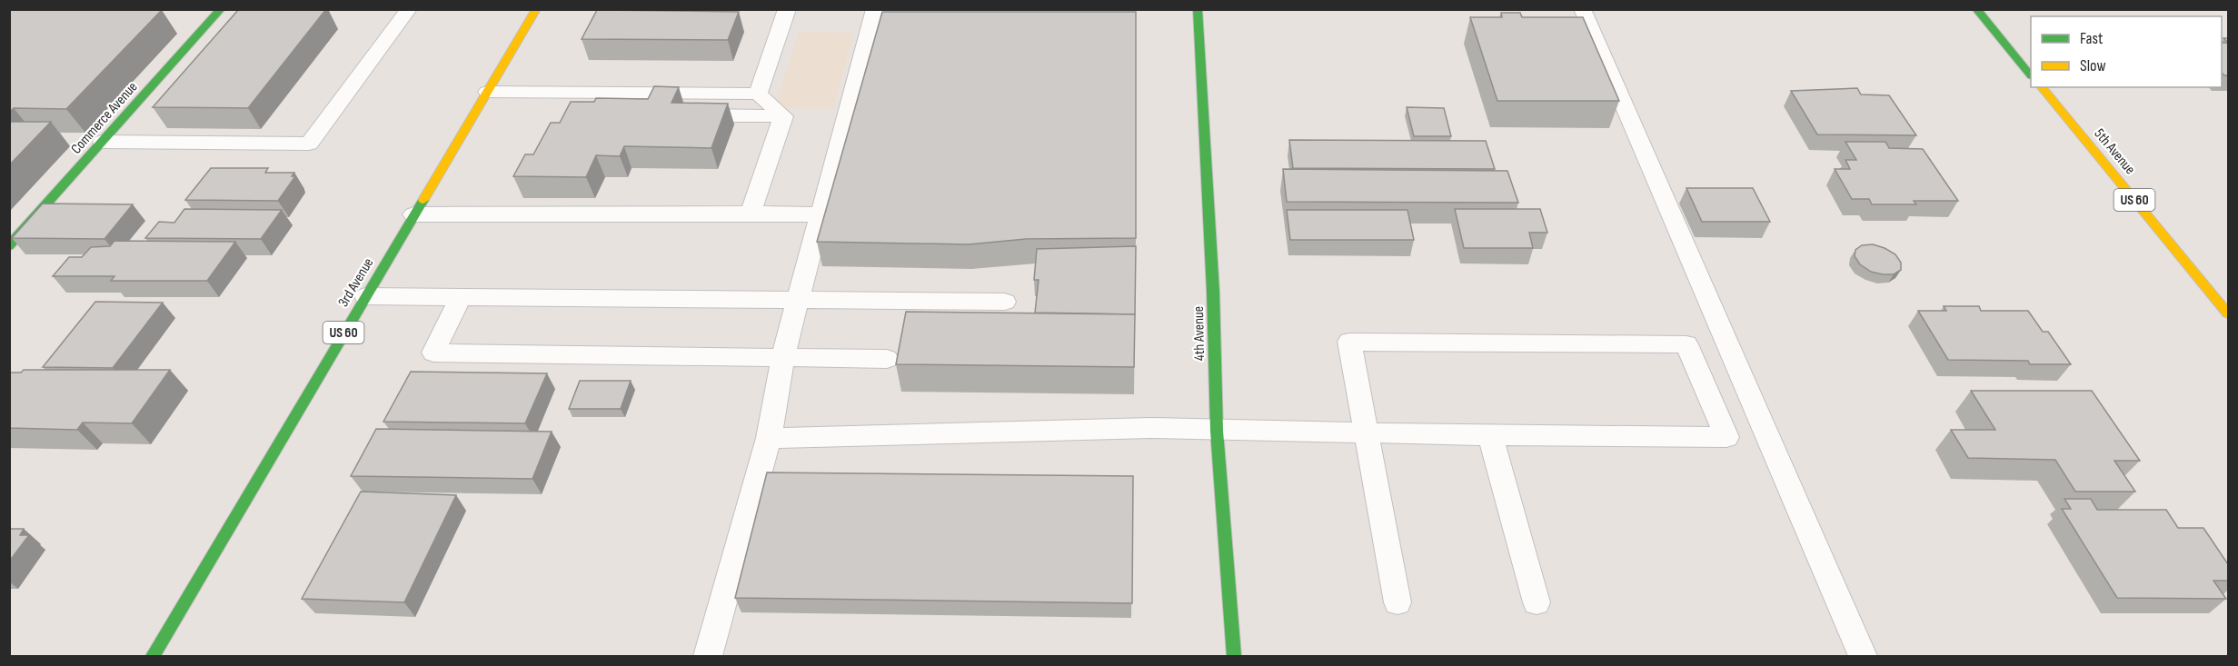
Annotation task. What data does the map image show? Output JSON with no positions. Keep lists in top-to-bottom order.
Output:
{
  "streets": {
    "main road": [
      "Commerce Avenue",
      "5th Avenue",
      "US 60",
      "3rd Avenue",
      "4th Avenue"
    ]
  },
  "legend": ["Fast", "Slow"]
}
